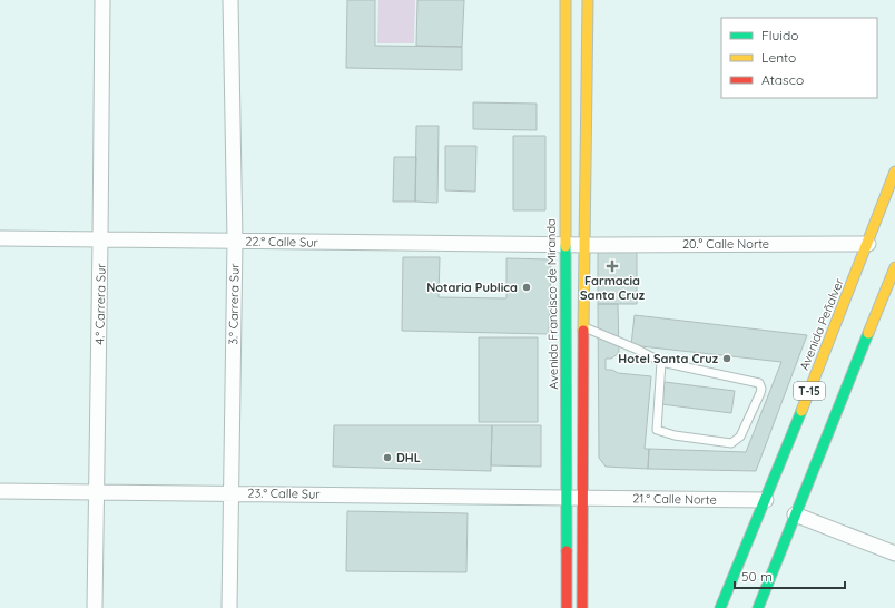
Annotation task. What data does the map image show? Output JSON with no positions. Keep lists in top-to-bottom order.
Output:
{
  "streets": {
    "street": [
      "22.° Calle Sur",
      "20.° Calle Norte",
      "4.° Carrera Sur",
      "3.° Carrera Sur",
      "Avenida Francisco de Miranda",
      "Avenida Peñalver",
      "T-15",
      "23.° Calle Sur",
      "21.° Calle Norte"
    ]
  },
  "crossings": [
    ["22.° Calle Sur", "20.° Calle Norte"],
    ["22.° Calle Sur", "4.° Carrera Sur"],
    ["22.° Calle Sur", "3.° Carrera Sur"],
    ["22.° Calle Sur", "Avenida Francisco de Miranda"],
    ["20.° Calle Norte", "Avenida Peñalver"],
    ["4.° Carrera Sur", "23.° Calle Sur"],
    ["3.° Carrera Sur", "23.° Calle Sur"],
    ["Avenida Francisco de Miranda", "23.° Calle Sur"],
    ["Avenida Peñalver", "21.° Calle Norte"],
    ["23.° Calle Sur", "21.° Calle Norte"]
  ],
  "places": {
    "health": ["Farmacia Santa Cruz"],
    "other": ["Notaria Publica", "Hotel Santa Cruz", "DHL"]
  },
  "legend": ["Fluido", "Lento", "Atasco"],
  "scale_bar": "50 m"
}
